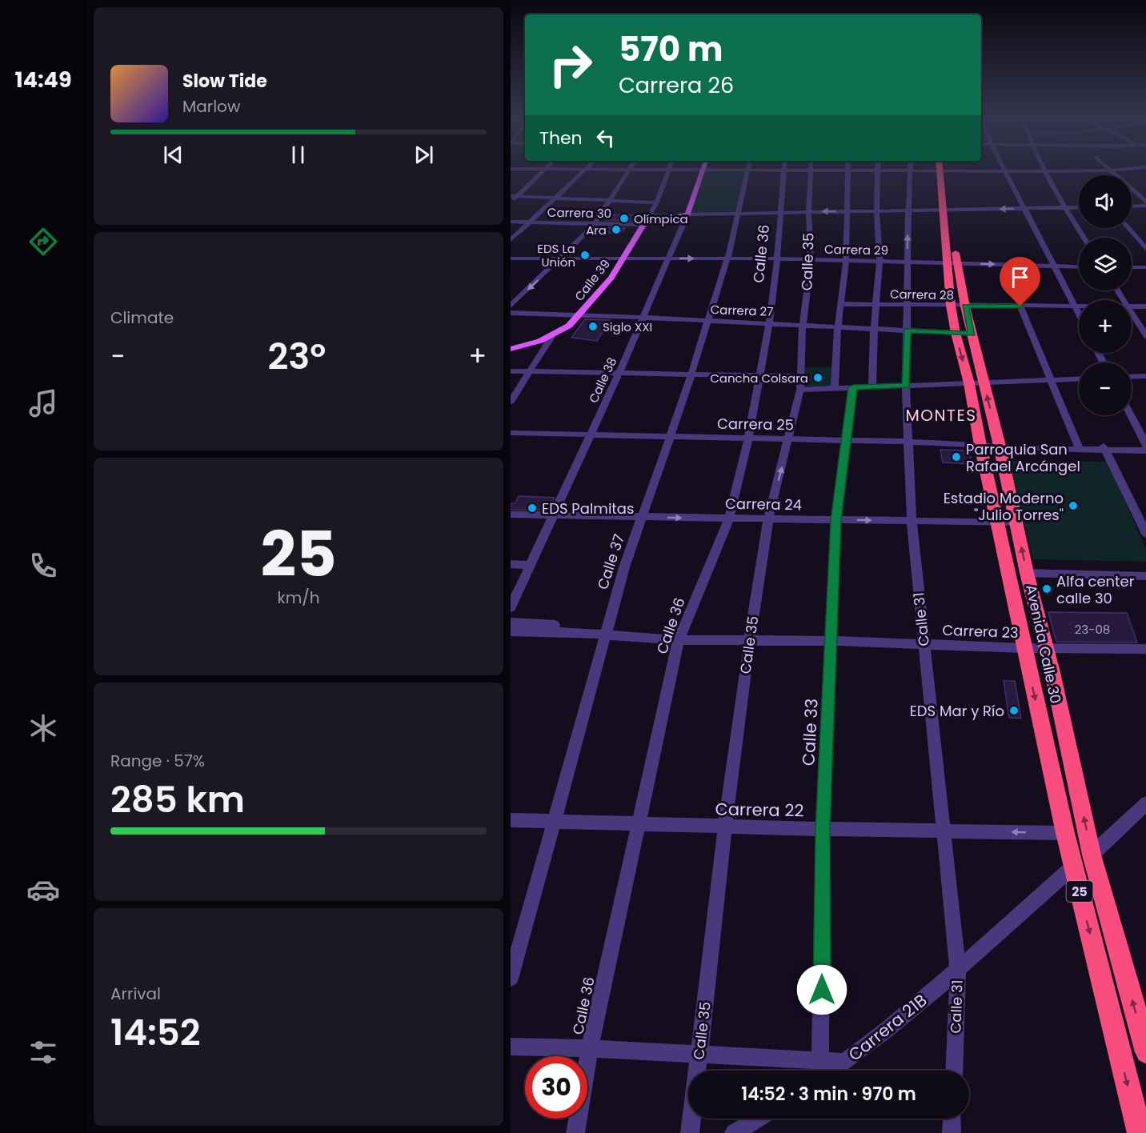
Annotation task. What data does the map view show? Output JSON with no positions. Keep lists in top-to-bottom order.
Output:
{
  "streets": {
    "highway": ["Avenida Calle 30", "25"],
    "main road": ["Carrera 30", "Calle 39", "Calle 38"],
    "street": [
      "Carrera 29",
      "Calle 36",
      "Calle 35",
      "Carrera 28",
      "Carrera 27",
      "Carrera 25",
      "Carrera 24",
      "Calle 37",
      "Calle 31",
      "Carrera 23",
      "Calle 33",
      "Carrera 22",
      "Carrera 21B"
    ]
  },
  "crossings": [
    ["Carrera 30", "Calle 36"],
    ["Carrera 30", "Calle 35"],
    ["Carrera 30", "Calle 39"],
    ["Carrera 30", "Calle 38"],
    ["Carrera 30", "Calle 37"],
    ["Carrera 30", "Calle 31"],
    ["Carrera 30", "Avenida Calle 30"],
    ["Carrera 29", "Calle 36"],
    ["Carrera 29", "Calle 35"],
    ["Carrera 29", "Calle 39"],
    ["Carrera 29", "Calle 38"],
    ["Carrera 29", "Calle 37"],
    ["Carrera 29", "Calle 31"],
    ["Carrera 29", "Avenida Calle 30"],
    ["Calle 36", "Carrera 27"],
    ["Calle 36", "Carrera 25"],
    ["Calle 36", "Carrera 24"],
    ["Calle 36", "Carrera 23"],
    ["Calle 36", "Carrera 22"],
    ["Calle 35", "Carrera 27"],
    ["Calle 35", "Carrera 25"],
    ["Calle 35", "Carrera 24"],
    ["Calle 35", "Carrera 23"],
    ["Calle 35", "Carrera 22"],
    ["Calle 39", "Carrera 27"],
    ["Carrera 28", "Calle 31"],
    ["Carrera 28", "Avenida Calle 30"],
    ["Carrera 27", "Calle 38"],
    ["Carrera 27", "Calle 37"],
    ["Carrera 27", "Calle 31"],
    ["Carrera 27", "Avenida Calle 30"],
    ["Calle 38", "Carrera 25"],
    ["Calle 38", "Carrera 24"],
    ["Carrera 25", "Calle 37"],
    ["Carrera 25", "Calle 31"],
    ["Carrera 25", "Avenida Calle 30"],
    ["Carrera 25", "Calle 33"],
    ["Carrera 24", "Calle 37"],
    ["Carrera 24", "Calle 31"],
    ["Carrera 24", "Avenida Calle 30"],
    ["Carrera 24", "Calle 33"],
    ["Calle 37", "Carrera 23"],
    ["Calle 37", "Carrera 22"],
    ["Calle 31", "Carrera 23"],
    ["Calle 31", "Carrera 22"],
    ["Calle 31", "Carrera 21B"],
    ["Carrera 23", "Avenida Calle 30"],
    ["Carrera 23", "Calle 33"],
    ["Avenida Calle 30", "Carrera 22"],
    ["Avenida Calle 30", "Carrera 21B"],
    ["Calle 33", "Carrera 22"]
  ],
  "districts": ["MONTES"],
  "places": [
    "Olímpica",
    "Ara",
    "EDS La Unión",
    "Siglo XXI",
    "Cancha Colsara",
    "Parroquia San Rafael Arcángel",
    "Estadio Moderno \"Julio Torres\"",
    "EDS Palmitas",
    "Alfa center calle 30",
    "EDS Mar y Río"
  ],
  "house_numbers": ["23-08"],
  "page": {
    "tabs": "14:49",
    "turn": ["570 m", "Carrera 26"],
    "song": ["Slow Tide", "Marlow"],
    "then": "Then",
    "map_buttons": ["+", "−"],
    "tile": [
      "Climate",
      ["25", "km/h"],
      ["Range · 57%", "285 km"],
      ["Arrival", "14:52"]
    ],
    "heat": ["−", "23°", "+"],
    "limit": "30",
    "trip": "14:52 · 3 min · 970 m"
  }
}
